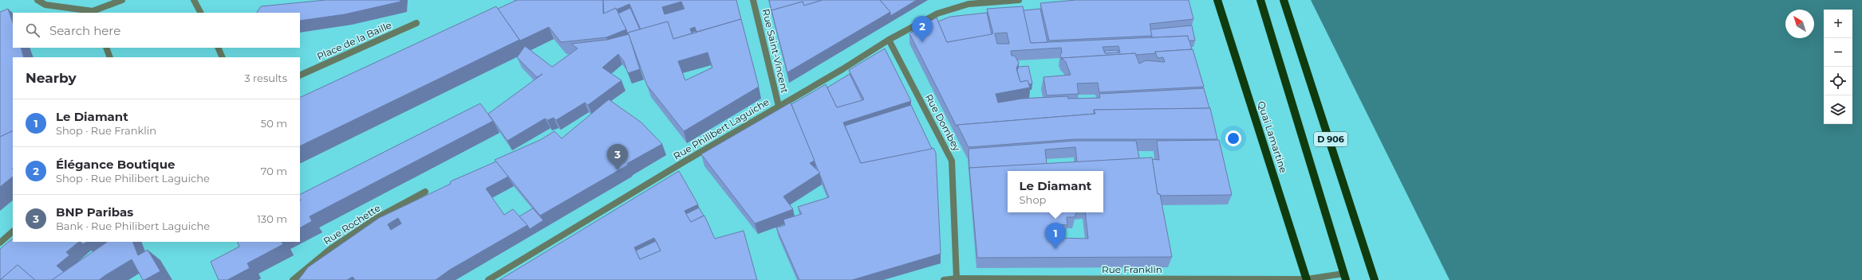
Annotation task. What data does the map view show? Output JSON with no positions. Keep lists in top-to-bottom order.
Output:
{
  "streets": {
    "main road": ["Quai Lamartine", "D 906"],
    "street": [
      "Place de la Baille",
      "Rue Saint-Vincent",
      "Rue Dombey",
      "Rue Philibert Laguiche",
      "Rue Rochette",
      "Rue Franklin"
    ]
  },
  "crossings": [
    ["Rue Saint-Vincent", "Rue Philibert Laguiche"],
    ["Rue Dombey", "Rue Philibert Laguiche"],
    ["Rue Dombey", "Rue Franklin"],
    ["Quai Lamartine", "Rue Franklin"],
    ["D 906", "Rue Franklin"]
  ],
  "north": "top left",
  "page": {
    "map_buttons": ["+", "−"],
    "search": "Search here",
    "pins": ["2", "3", "1"],
    "heading": ["Nearby", "3 results"],
    "list": [
      {
        "mark": "1",
        "name": "Le Diamant",
        "note": "Shop · Rue Franklin",
        "value": "50 m"
      },
      {
        "mark": "2",
        "name": "Élégance Boutique",
        "note": "Shop · Rue Philibert Laguiche",
        "value": "70 m"
      },
      {
        "mark": "3",
        "name": "BNP Paribas",
        "note": "Bank · Rue Philibert Laguiche",
        "value": "130 m"
      }
    ],
    "popup": ["Le Diamant", "Shop"]
  }
}
